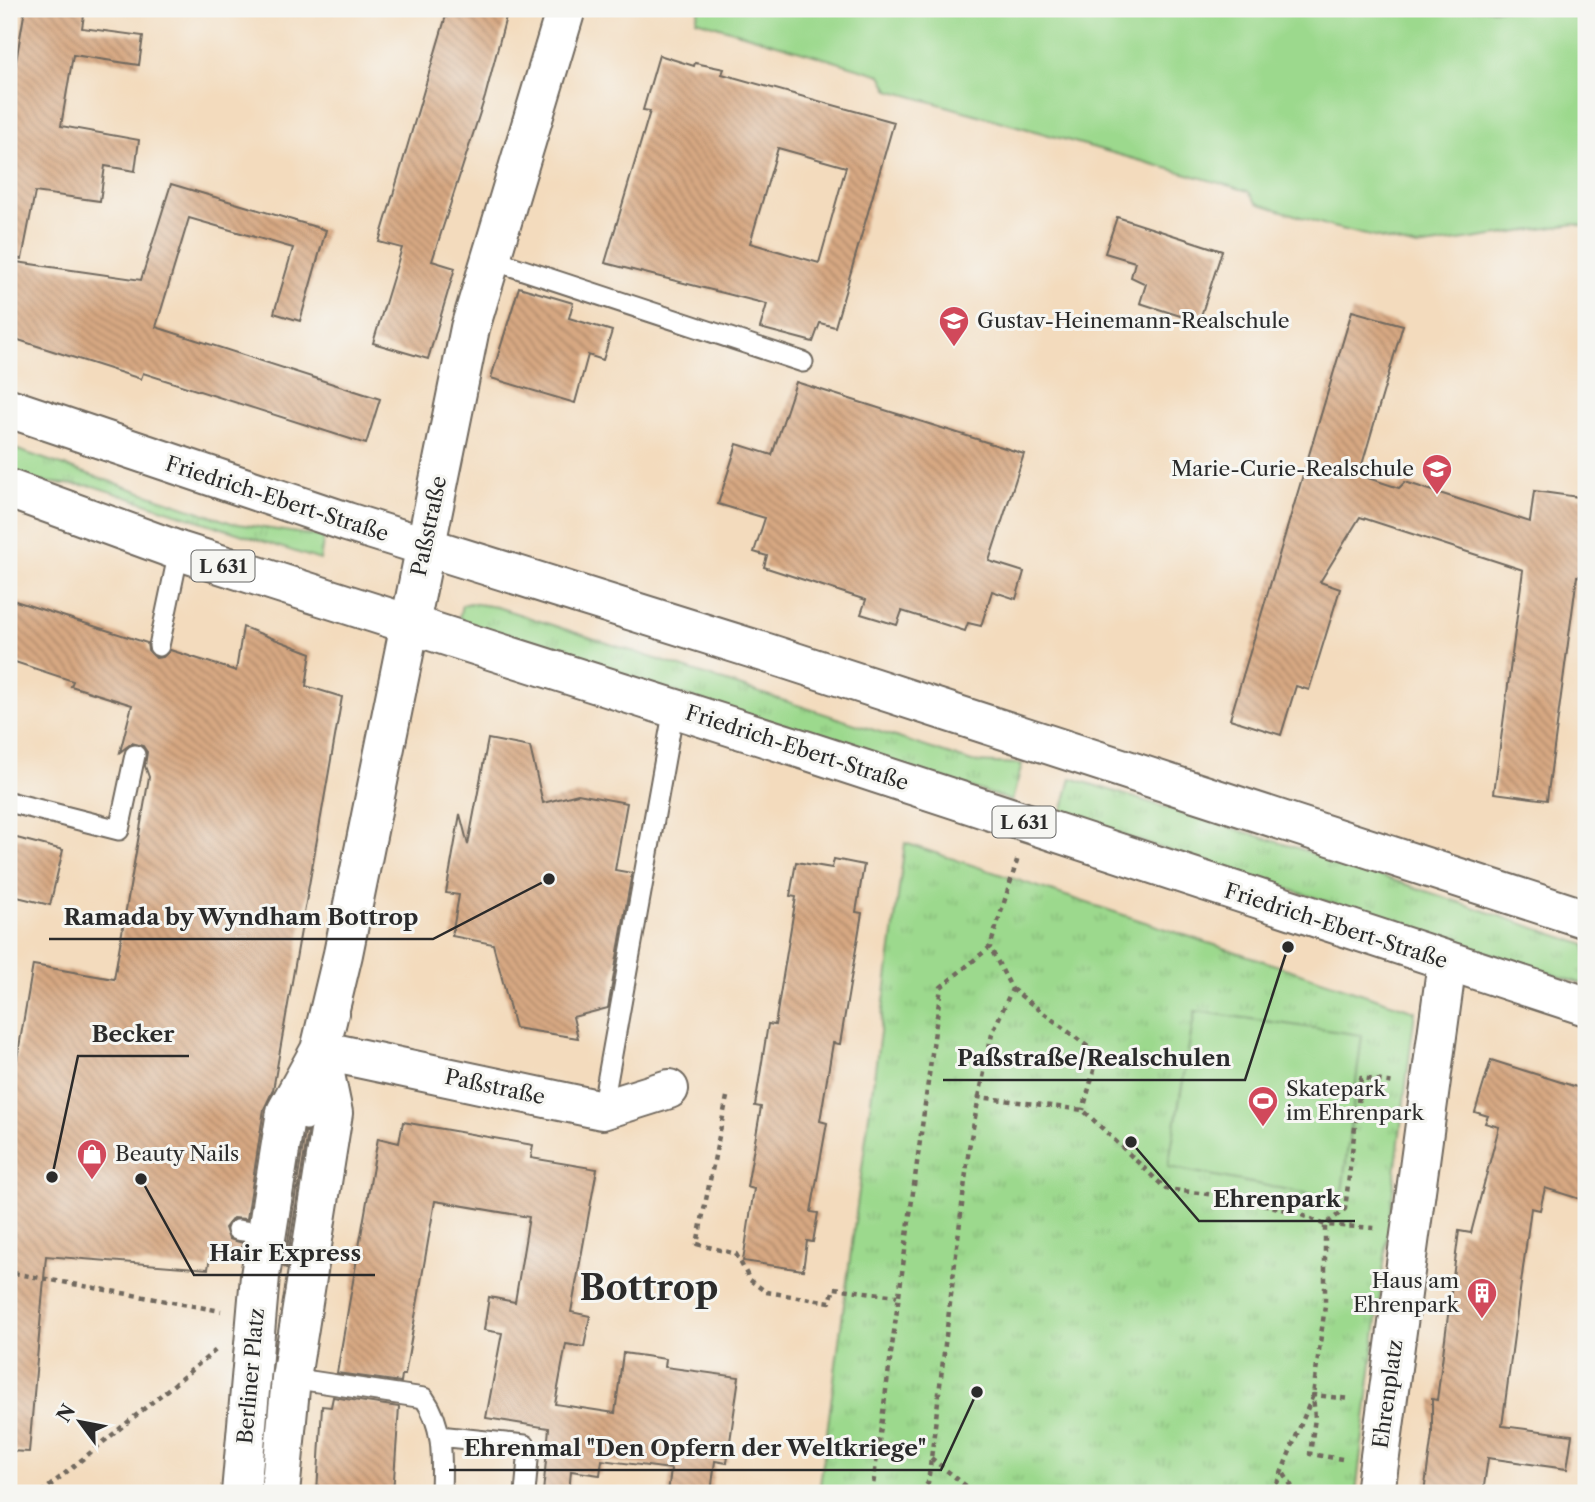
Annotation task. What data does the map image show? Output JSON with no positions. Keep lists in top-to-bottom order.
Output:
{
  "streets": {
    "main road": [
      "Friedrich-Ebert-Straße",
      "Paßstraße",
      "L 631",
      "Berliner Platz",
      "Ehrenplatz"
    ]
  },
  "crossings": [
    ["Friedrich-Ebert-Straße", "Paßstraße"],
    ["Friedrich-Ebert-Straße", "Ehrenplatz"],
    ["Paßstraße", "Berliner Platz"]
  ],
  "districts": ["Bottrop"],
  "places": {
    "school or university": ["Gustav-Heinemann-Realschule", "Marie-Curie-Realschule"],
    "other": [
      "Ramada by Wyndham Bottrop",
      "Paßstraße/Realschulen",
      "Ehrenpark",
      "Becker",
      "Hair Express",
      "Ehrenmal \"Den Opfern der Weltkriege\""
    ],
    "sports": ["Skatepark im Ehrenpark"],
    "shop": ["Beauty Nails"],
    "building": ["Haus am Ehrenpark"]
  },
  "north": "top left"
}
